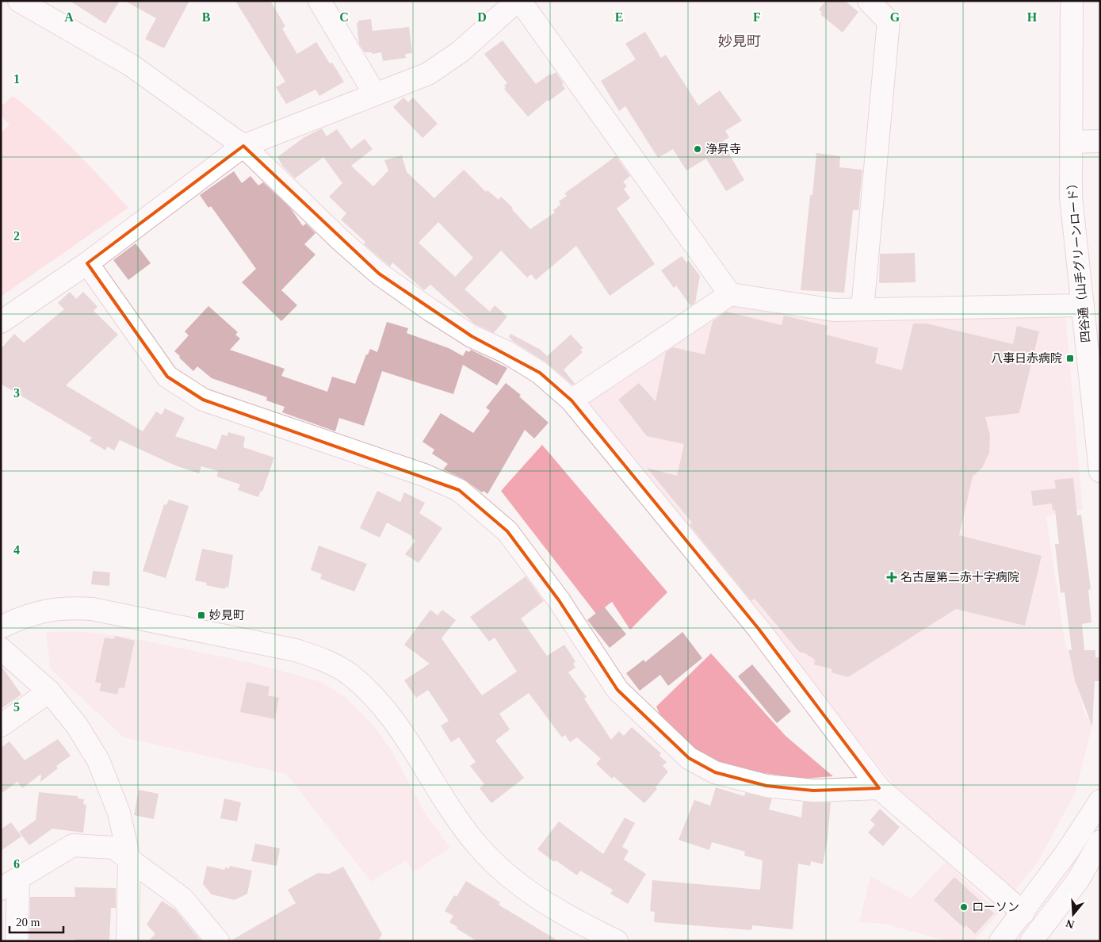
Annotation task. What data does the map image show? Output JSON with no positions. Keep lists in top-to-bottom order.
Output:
{
  "streets": {
    "street": ["四谷通（山手グリーンロード）"]
  },
  "districts": ["妙見町"],
  "places": {
    "other": ["浄昇寺", "ローソン"],
    "transit": ["八事日赤病院", "妙見町"],
    "health": ["名古屋第二赤十字病院"]
  },
  "scale_bar": "20 m",
  "north": "bottom",
  "grid": {
    "columns": [
      "A",
      "B",
      "C",
      "D",
      "E",
      "F",
      "G",
      "H"
    ],
    "rows": [
      "1",
      "2",
      "3",
      "4",
      "5",
      "6"
    ]
  }
}
